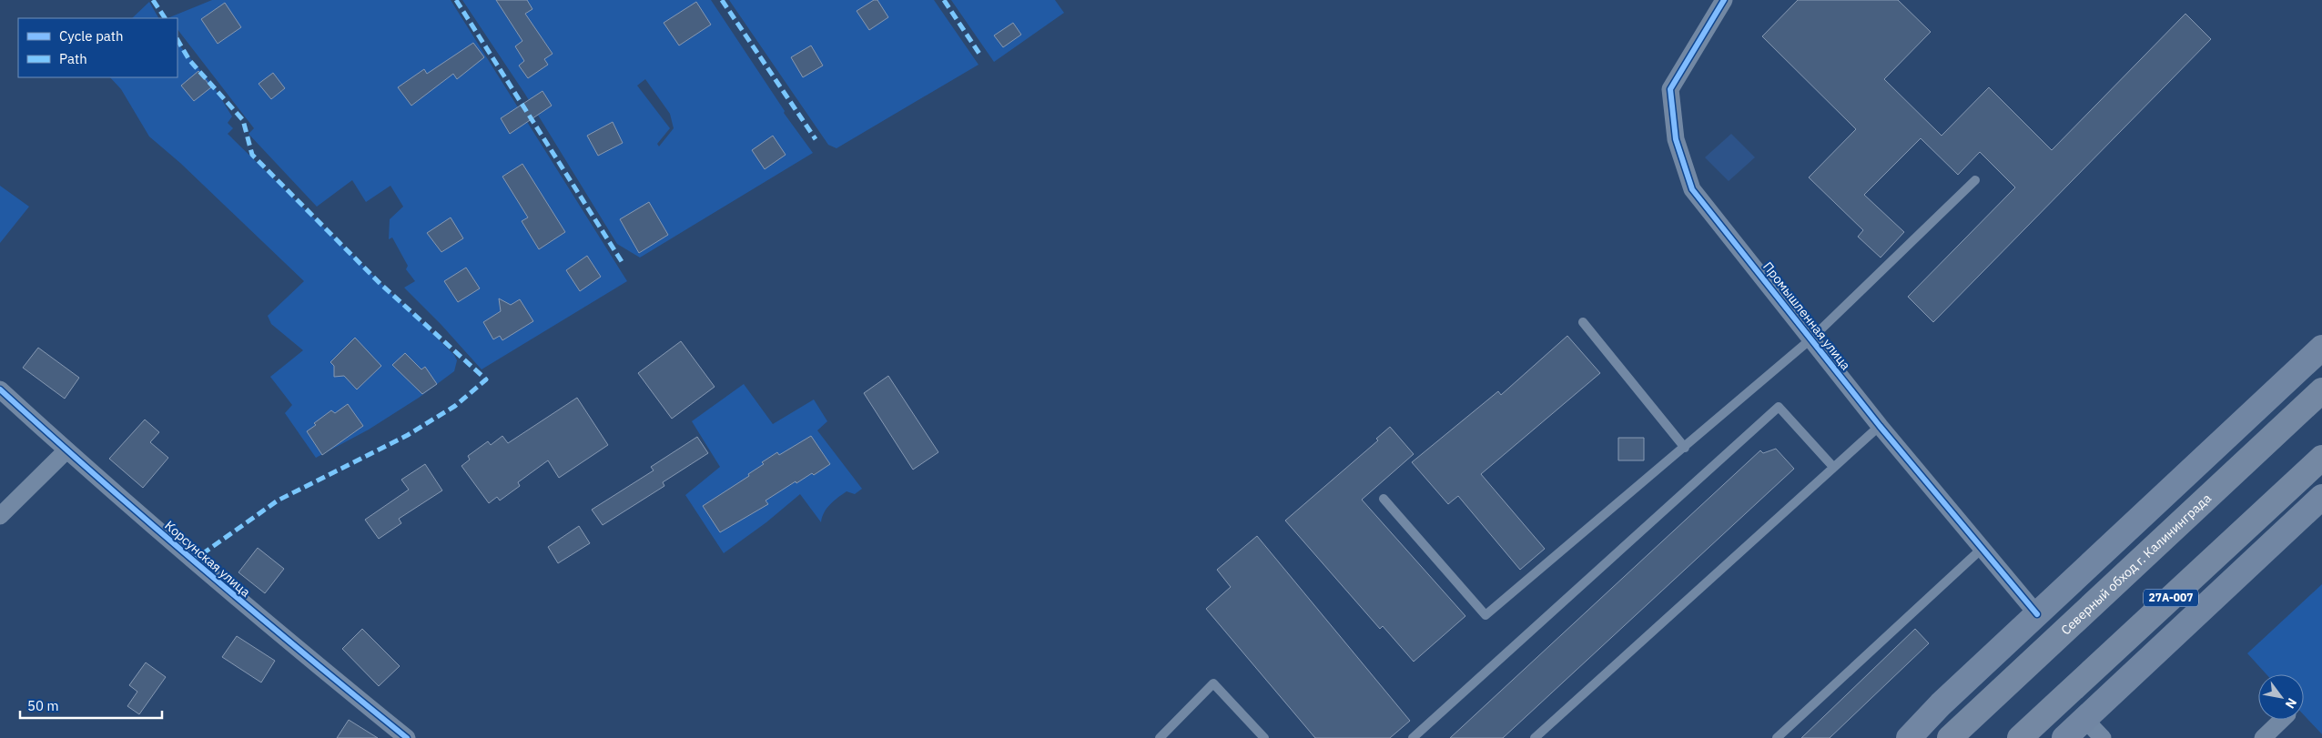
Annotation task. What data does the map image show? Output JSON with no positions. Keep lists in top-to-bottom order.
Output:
{
  "streets": {
    "highway": ["Северный обход г. Калининграда", "27А-007"],
    "street": ["Промышленная улица", "Корсунская улица"]
  },
  "legend": ["Cycle path", "Path"],
  "scale_bar": "50 m",
  "north": "bottom right"
}
